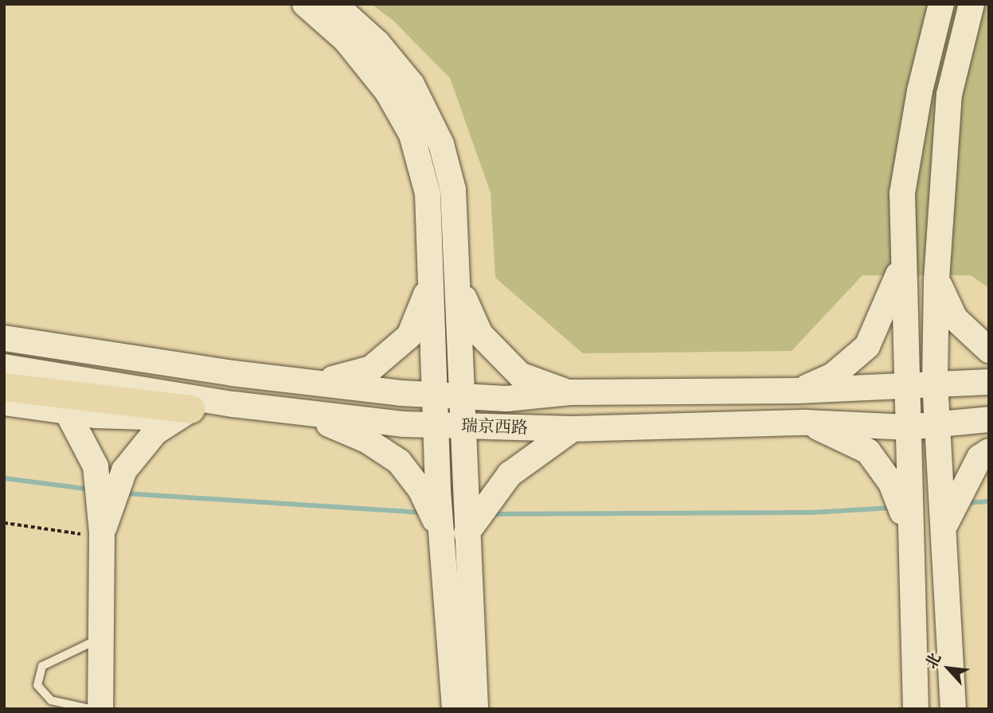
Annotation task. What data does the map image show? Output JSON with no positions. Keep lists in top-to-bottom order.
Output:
{
  "streets": {
    "street": ["瑞京西路"]
  },
  "north": "top left"
}
